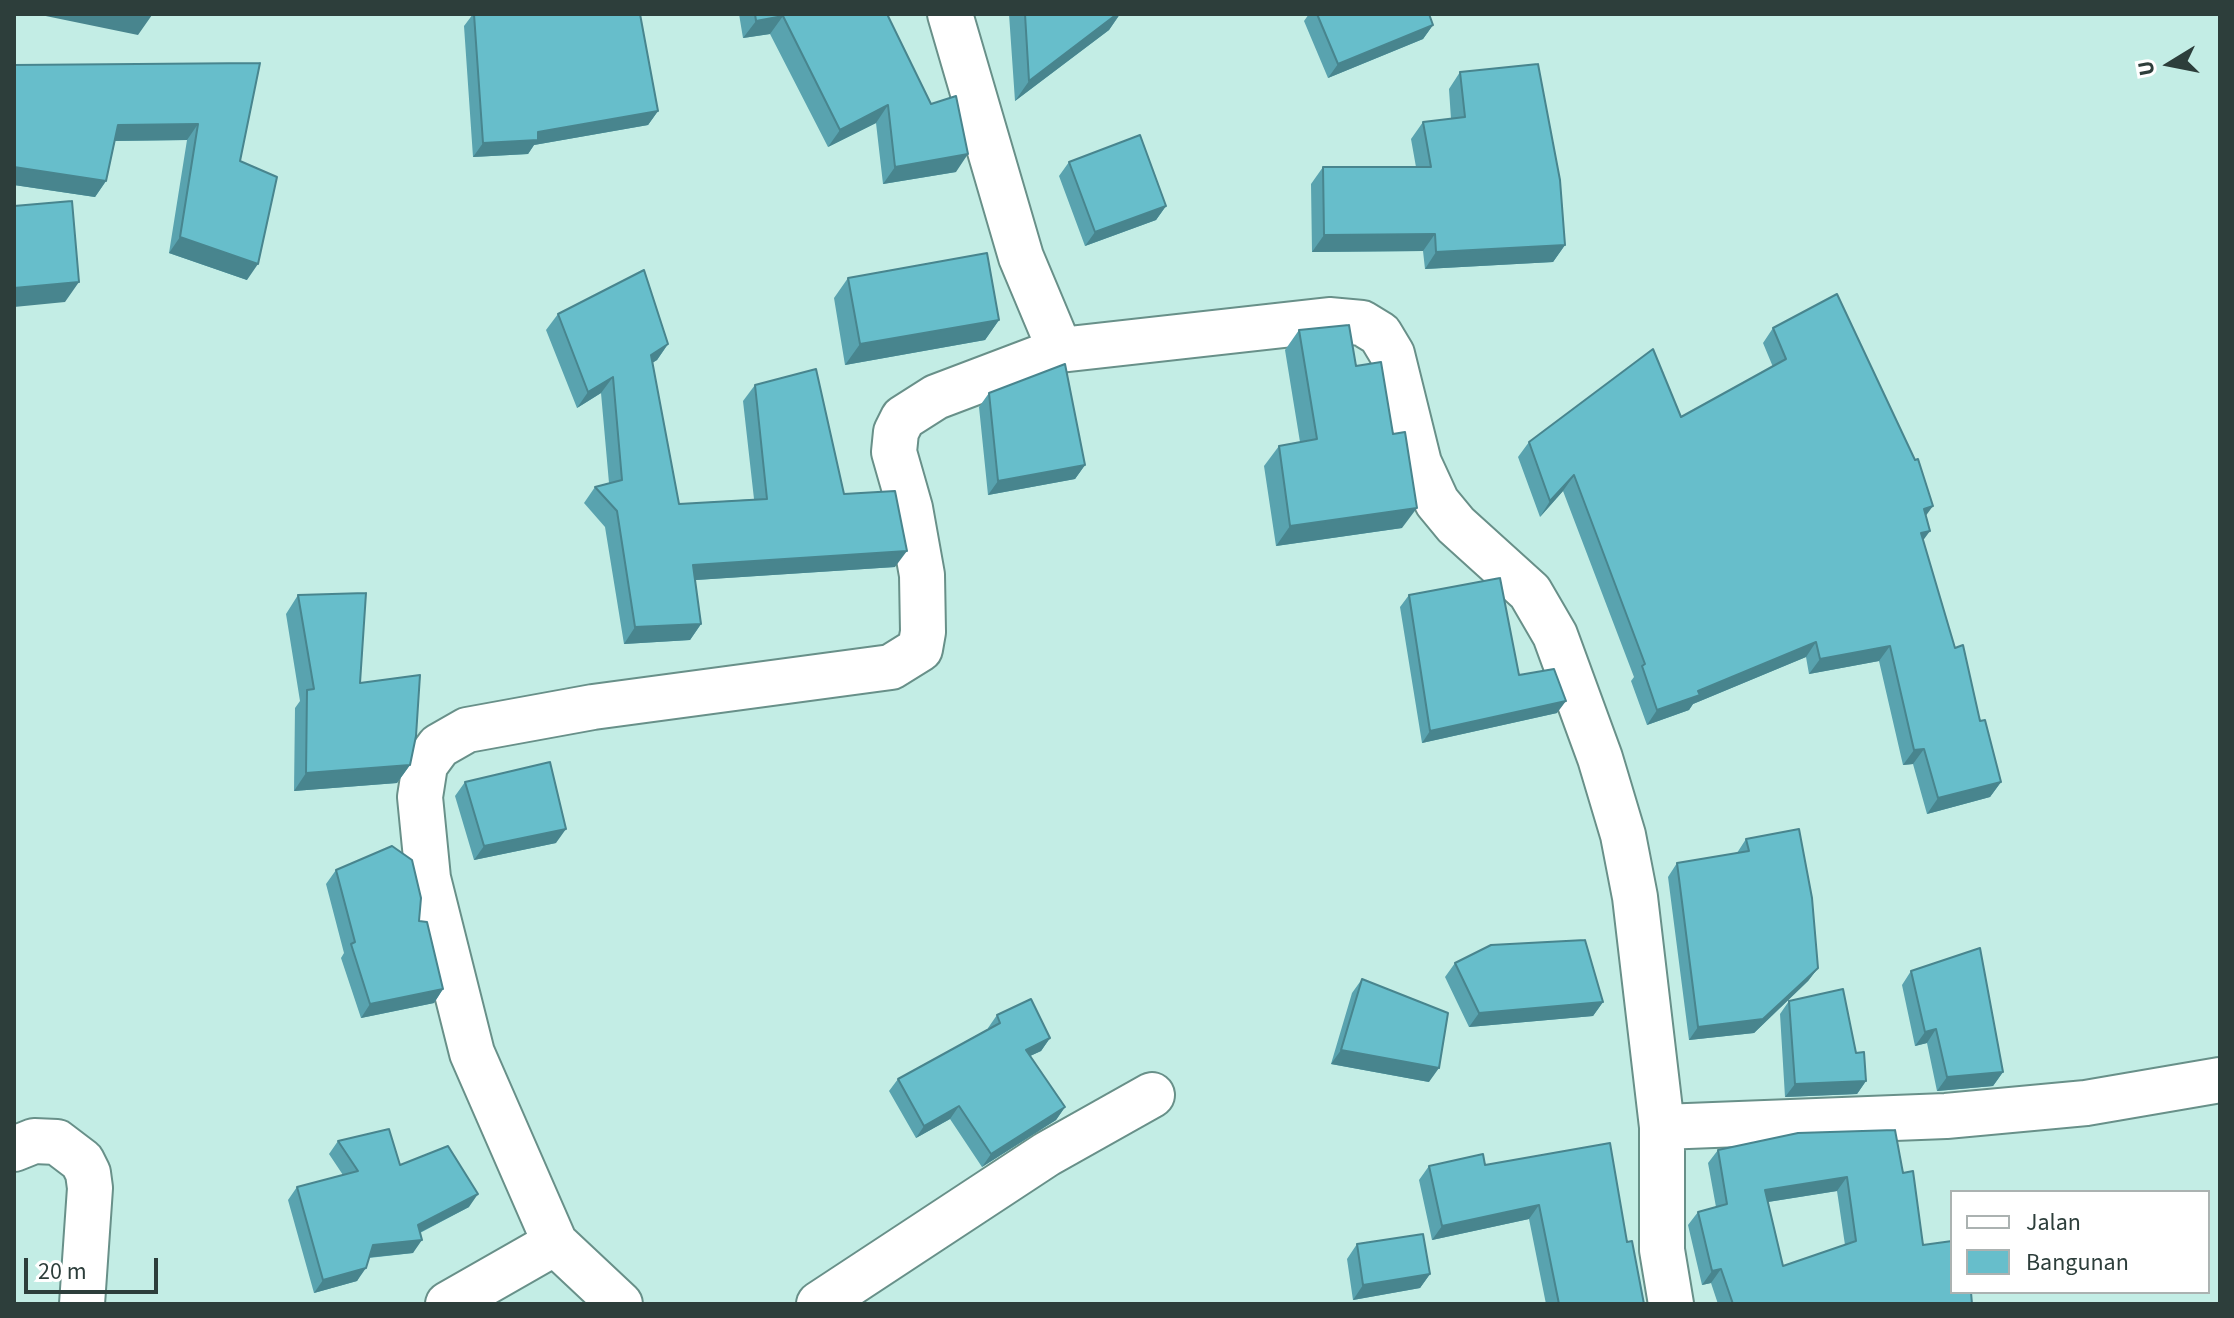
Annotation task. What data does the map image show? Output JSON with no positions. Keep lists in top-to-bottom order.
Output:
{
  "legend": ["Jalan", "Bangunan"],
  "scale_bar": "20 m",
  "north": "left"
}
